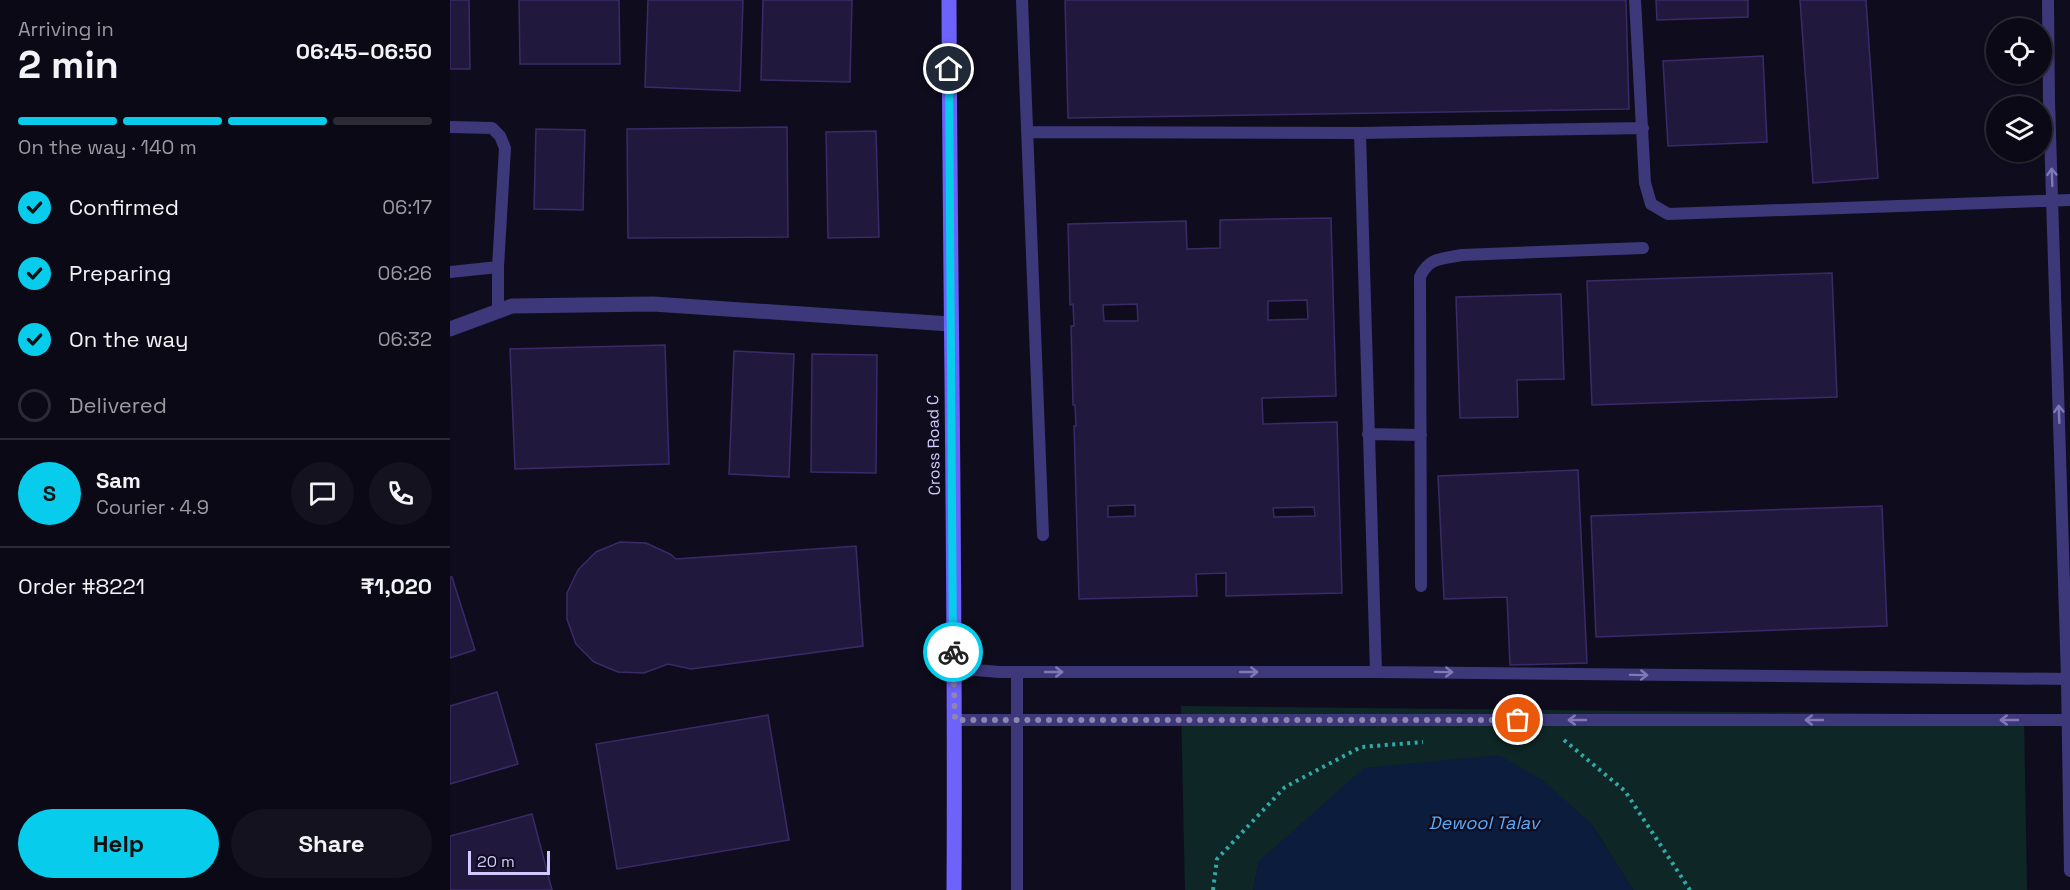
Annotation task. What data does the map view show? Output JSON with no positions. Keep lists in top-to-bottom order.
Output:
{
  "streets": {
    "main road": ["Cross Road C"]
  },
  "water": ["Dewool Talav"],
  "scale_bar": "20 m",
  "page": {
    "heading": ["2 min", "Arriving in", "06:45–06:50"],
    "panel": [
      "Sam",
      "Courier · 4.9",
      "Order #8221",
      "₹1,020"
    ],
    "bar": "On the way · 140 m",
    "list": [
      ["Confirmed", "06:17"],
      ["Preparing", "06:26"],
      ["On the way", "06:32"],
      "Delivered"
    ],
    "round": "S",
    "buttons": ["Help", "Share"],
    "scale": "20 m"
  }
}
